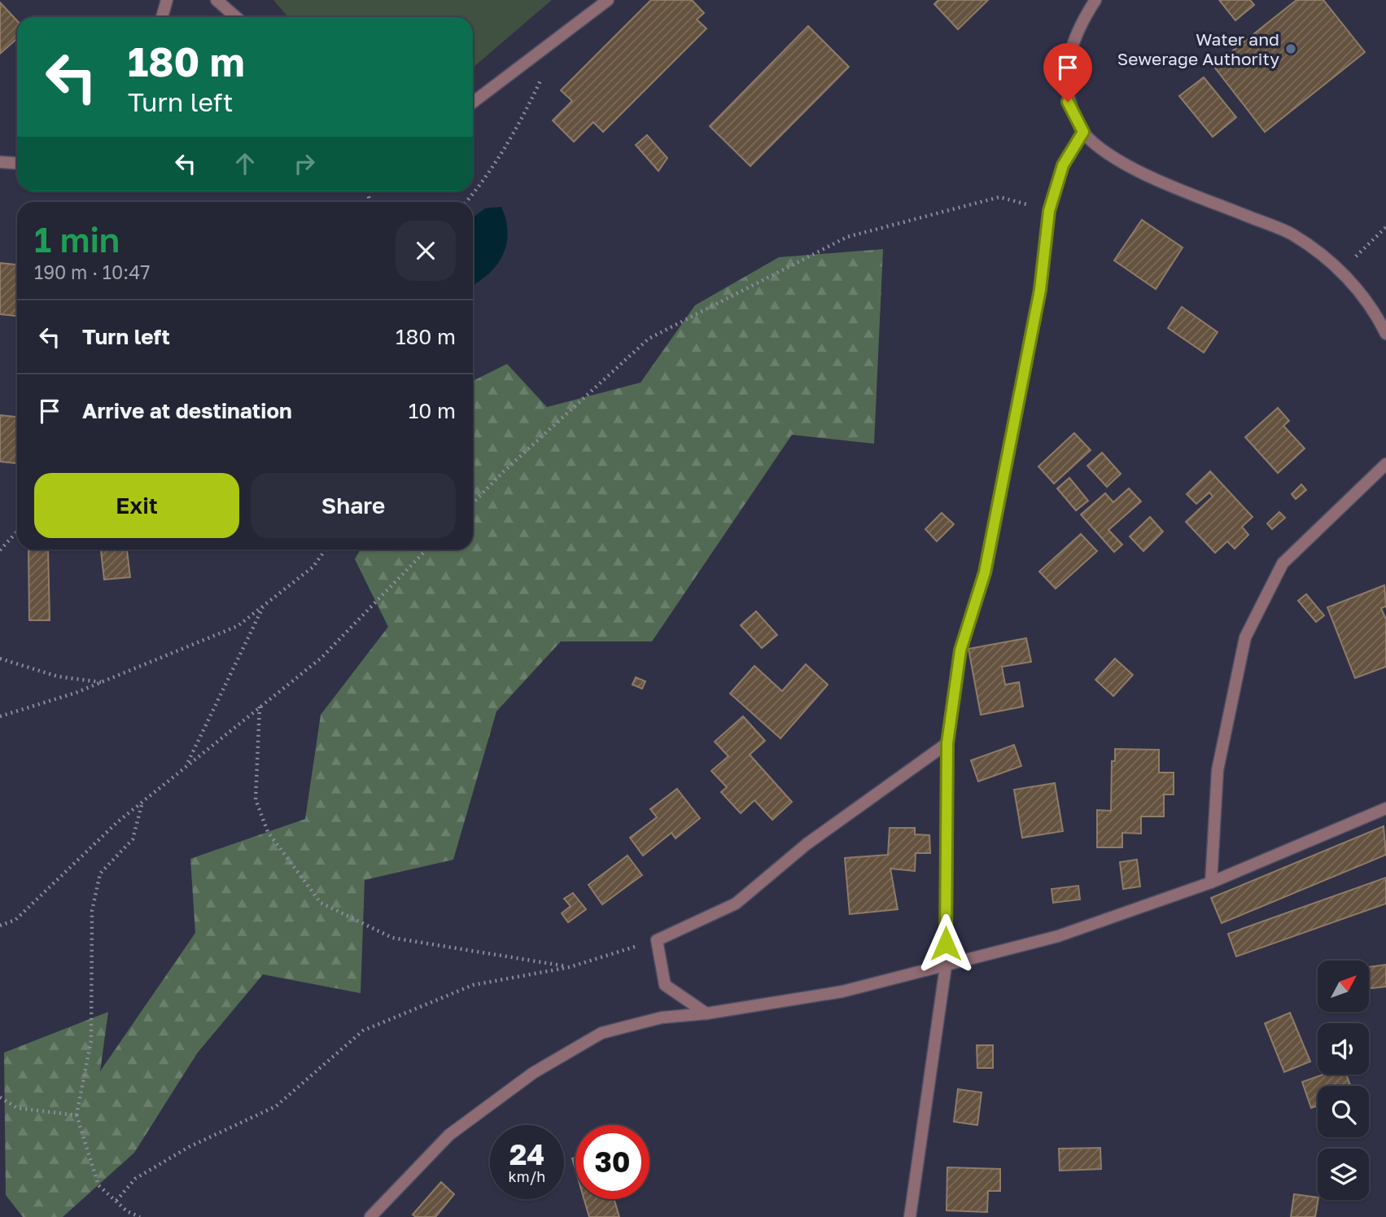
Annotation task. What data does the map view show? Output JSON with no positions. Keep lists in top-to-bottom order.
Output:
{
  "places": ["Water and Sewerage Authority"],
  "north": "top right",
  "page": {
    "turn": ["180 m", "Turn left"],
    "heading": ["1 min", "190 m · 10:47"],
    "list": [
      {
        "name": "Turn left",
        "value": "180 m"
      },
      {
        "name": "Arrive at destination",
        "value": "10 m"
      }
    ],
    "buttons": ["Exit", "Share"],
    "speed": "24 km/h",
    "limit": "30"
  }
}
